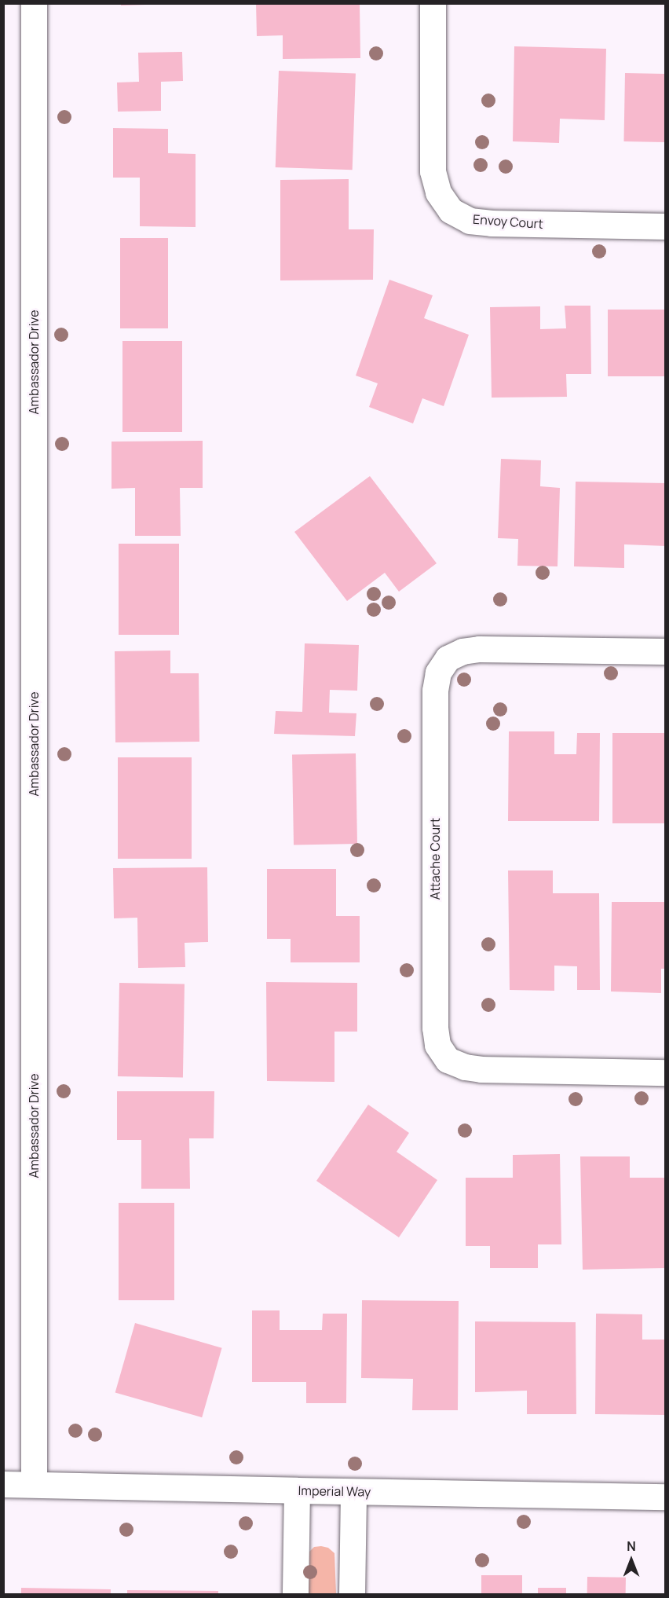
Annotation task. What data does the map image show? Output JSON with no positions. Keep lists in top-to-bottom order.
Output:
{
  "streets": {
    "street": [
      "Envoy Court",
      "Ambassador Drive",
      "Attache Court",
      "Imperial Way"
    ]
  },
  "crossings": [
    ["Ambassador Drive", "Imperial Way"]
  ],
  "north": "top"
}
